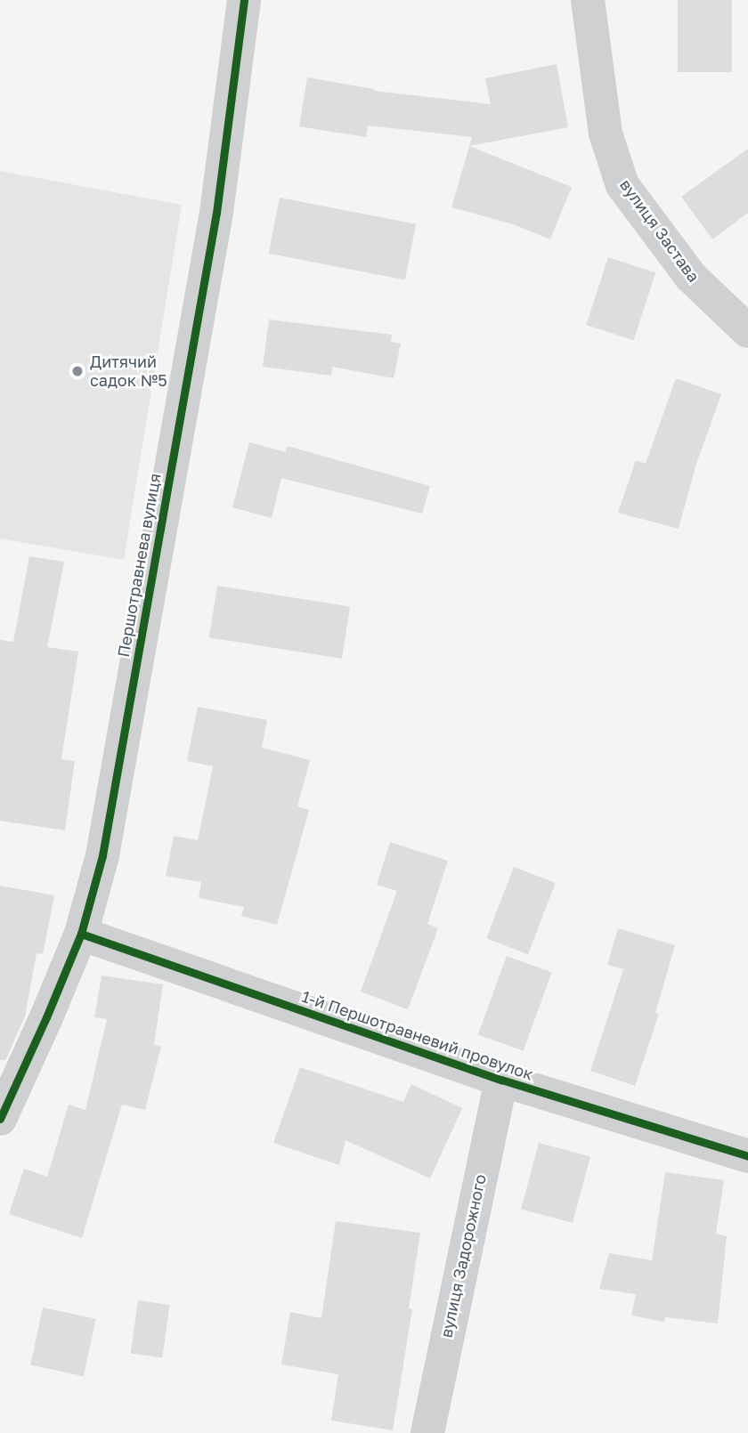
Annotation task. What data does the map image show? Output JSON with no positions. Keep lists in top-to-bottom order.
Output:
{
  "streets": {
    "street": [
      "вулиця Застава",
      "Першотравнева вулиця",
      "1-й Першотравневий провулок",
      "вулиця Задорожного"
    ]
  },
  "crossings": [
    ["Першотравнева вулиця", "1-й Першотравневий провулок"],
    ["1-й Першотравневий провулок", "вулиця Задорожного"]
  ],
  "places": ["Дитячий садок №5"]
}
